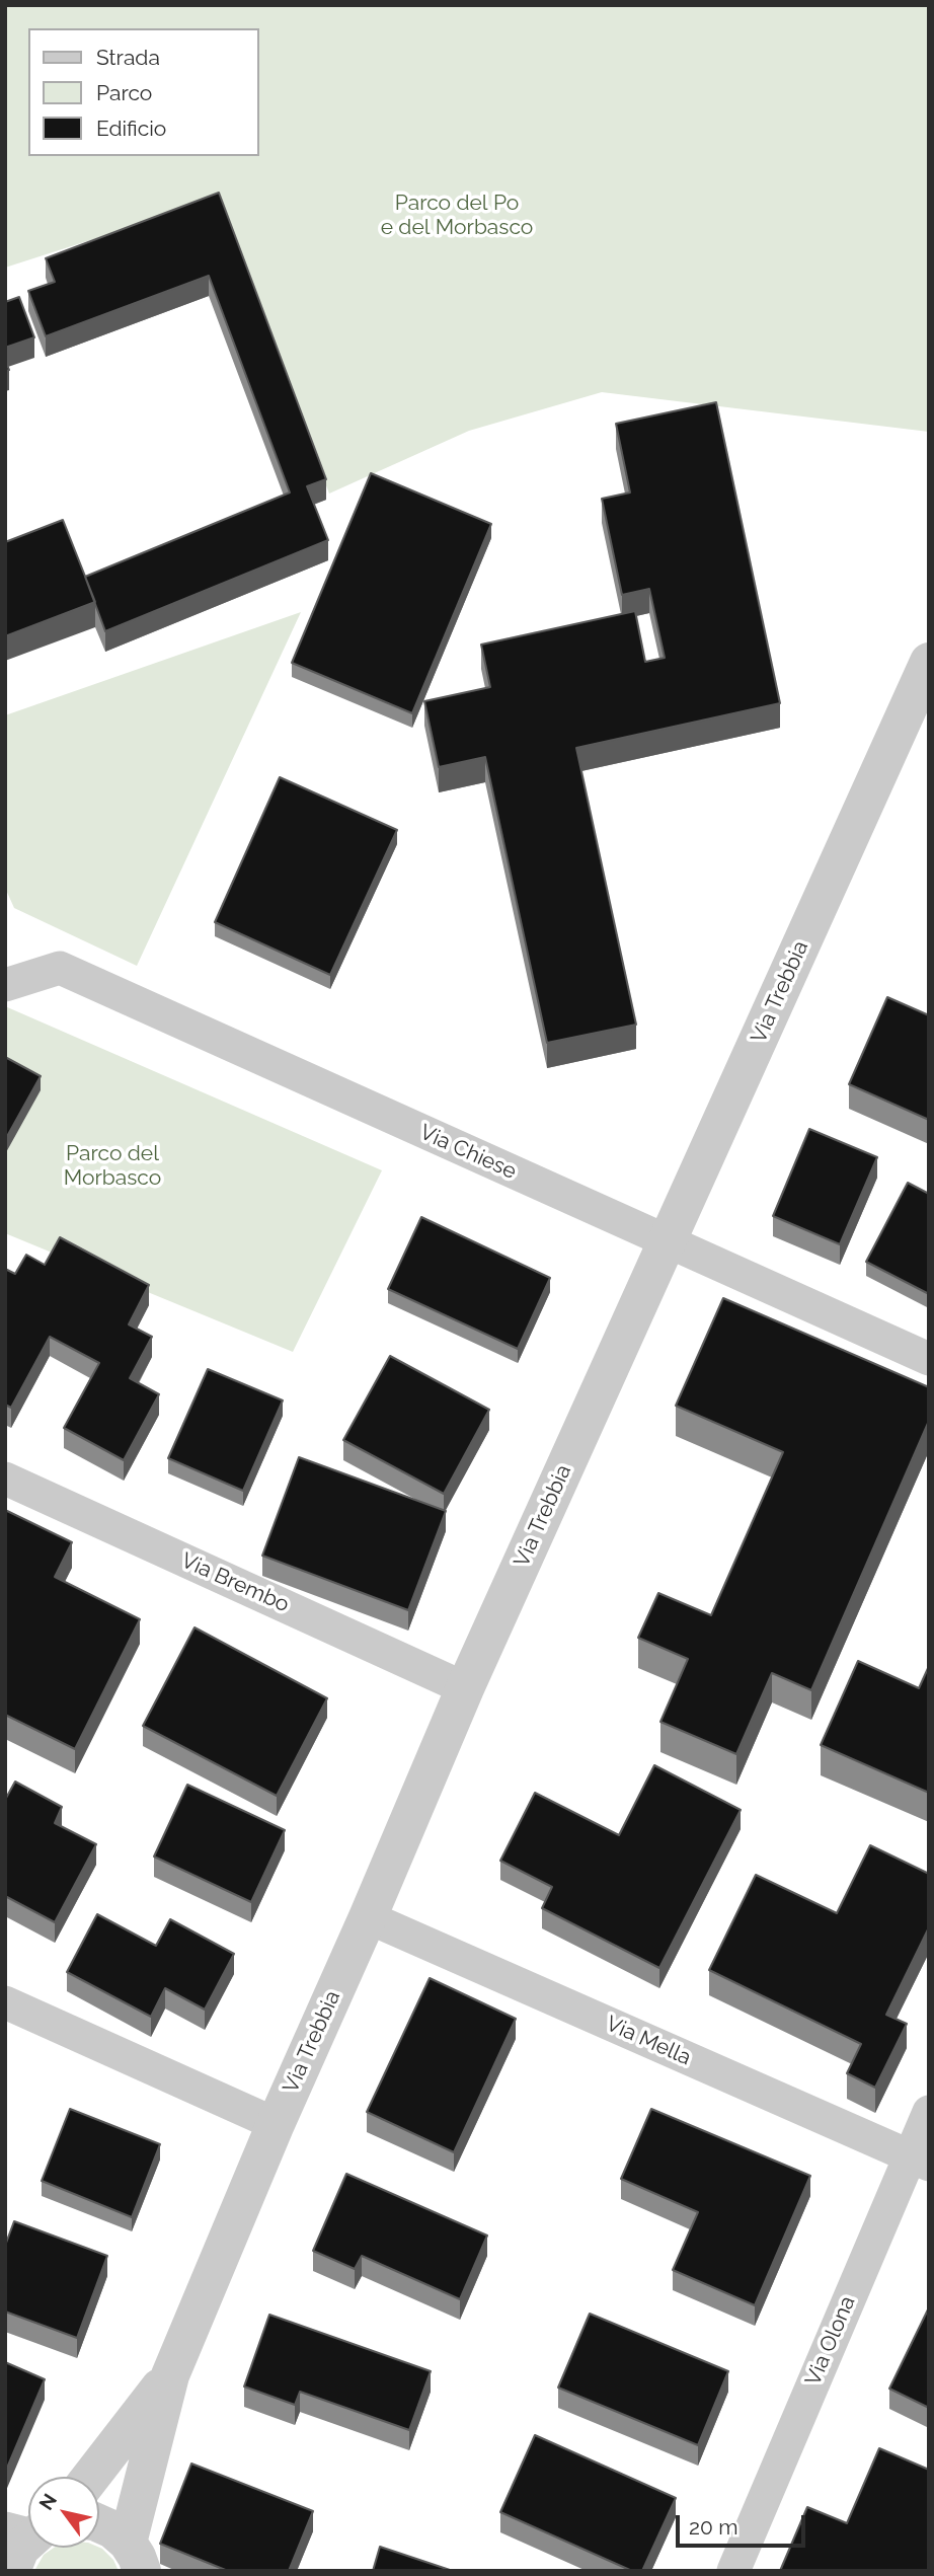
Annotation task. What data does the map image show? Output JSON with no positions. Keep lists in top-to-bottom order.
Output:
{
  "streets": {
    "street": [
      "Via Trebbia",
      "Via Chiese",
      "Via Brembo",
      "Via Mella",
      "Via Olona"
    ]
  },
  "crossings": [
    ["Via Trebbia", "Via Chiese"],
    ["Via Trebbia", "Via Brembo"],
    ["Via Trebbia", "Via Mella"],
    ["Via Mella", "Via Olona"]
  ],
  "parks": ["Parco del Po e del Morbasco", "Parco del Morbasco"],
  "legend": ["Strada", "Parco", "Edificio"],
  "scale_bar": "20 m",
  "north": "top left"
}
